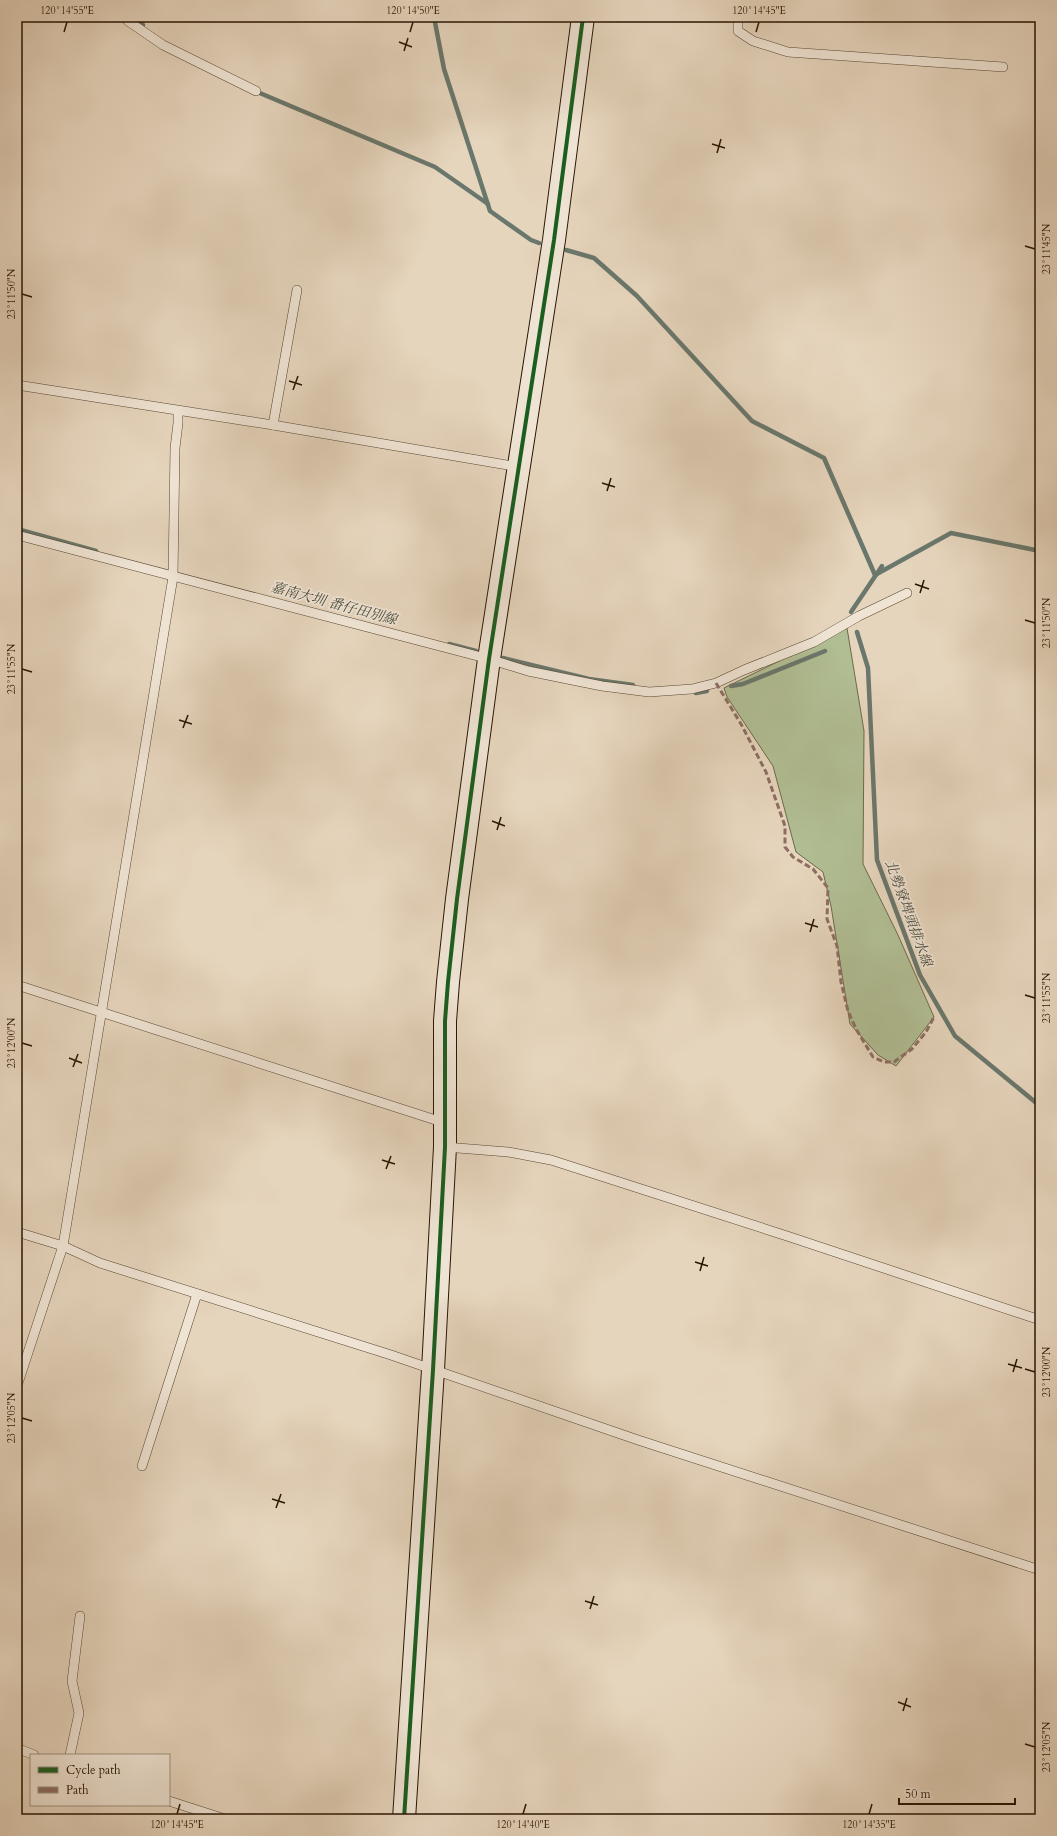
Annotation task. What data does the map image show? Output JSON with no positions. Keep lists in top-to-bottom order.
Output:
{
  "water": ["嘉南大圳 番仔田別線", "北勢寮埤頭排水線"],
  "legend": ["Cycle path", "Path"],
  "scale_bar": "50 m",
  "coordinates": [
    "120°14'55\"E",
    "120°14'50\"E",
    "120°14'45\"E",
    "23°11'45\"N",
    "23°11'50\"N",
    "23°11'55\"N",
    "23°12'00\"N",
    "23°12'05\"N",
    "120°14'40\"E",
    "120°14'35\"E"
  ]
}
